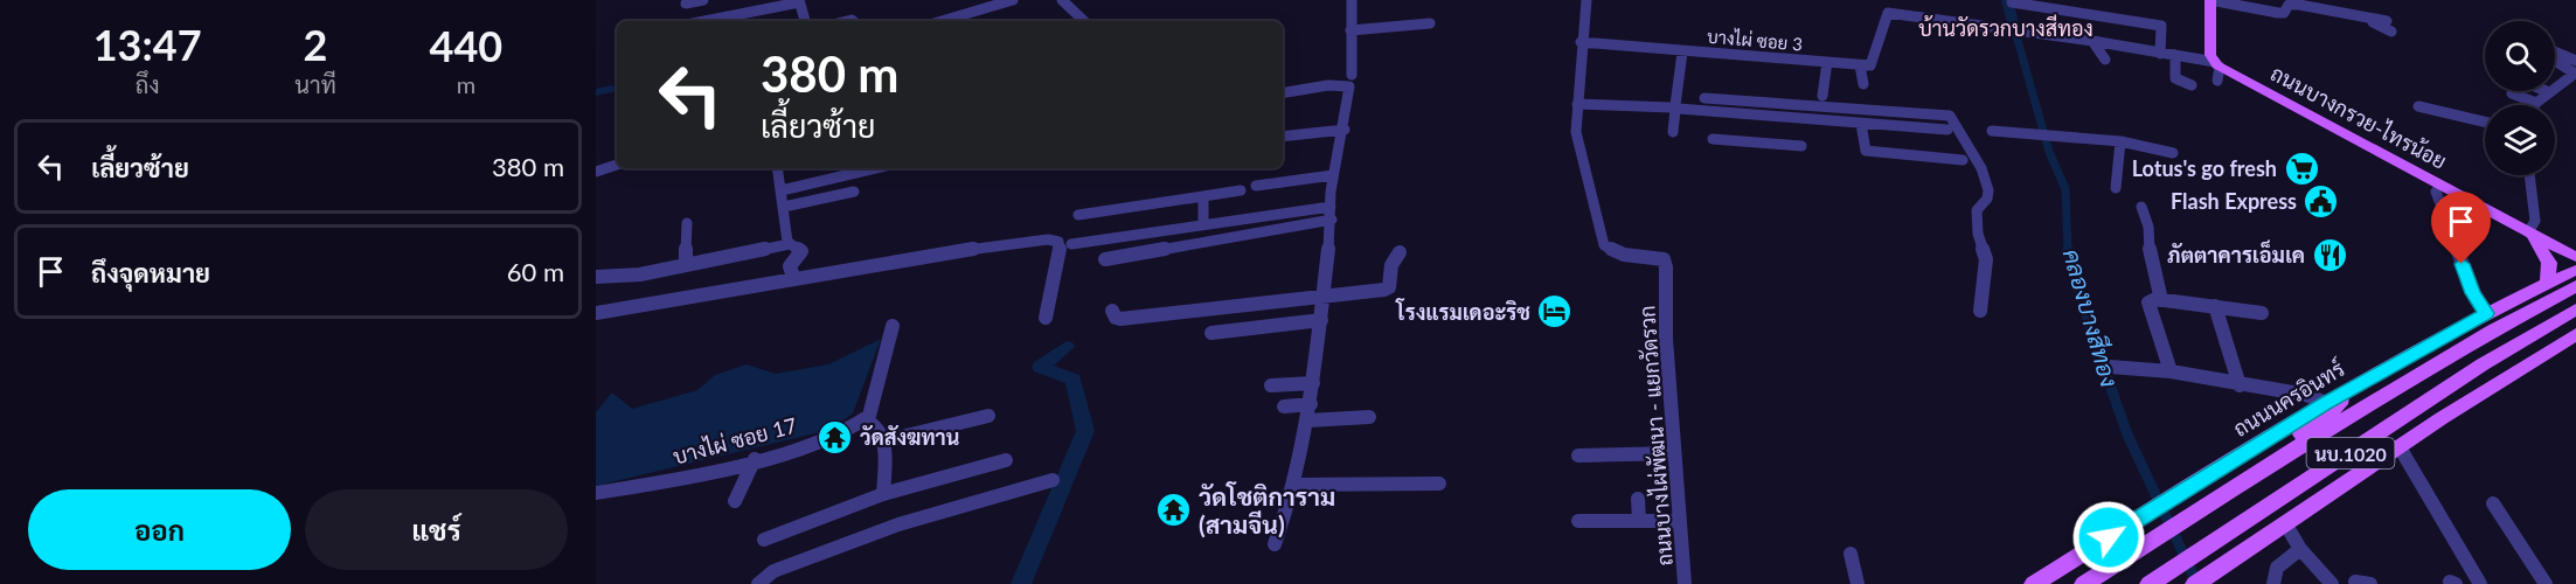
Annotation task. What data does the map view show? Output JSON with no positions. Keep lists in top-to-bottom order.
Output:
{
  "streets": {
    "main road": ["ถนนบางกรวย-ไทรน้อย", "ถนนนครอินทร์", "นบ.1020"],
    "street": ["บางไผ่ ซอย 3", "ถนนบางไผ่พัฒนา - แยกวัดรวก", "บางไผ่ ซอย 17"]
  },
  "crossings": [
    ["บางไผ่ ซอย 3", "ถนนบางไผ่พัฒนา - แยกวัดรวก"]
  ],
  "districts": ["บ้านวัดรวกบางสีทอง"],
  "water": ["คลองบางสีทอง"],
  "places": {
    "supermarket": ["Lotus's go fresh"],
    "public building": ["Flash Express"],
    "restaurant": ["ภัตตาคารเอ็มเค"],
    "hotel": ["โรงแรมเดอะริช"],
    "temple": ["วัดสังฆทาน", "วัดโชติการาม (สามจีน)"]
  },
  "page": {
    "eta": [
      "13:47",
      "ถึง",
      "2",
      "นาที",
      "440",
      "m"
    ],
    "turn": ["380 m", "เลี้ยวซ้าย"],
    "list": [
      {
        "name": "เลี้ยวซ้าย",
        "value": "380 m"
      },
      {
        "name": "ถึงจุดหมาย",
        "value": "60 m"
      }
    ],
    "buttons": ["ออก", "แชร์"]
  }
}
